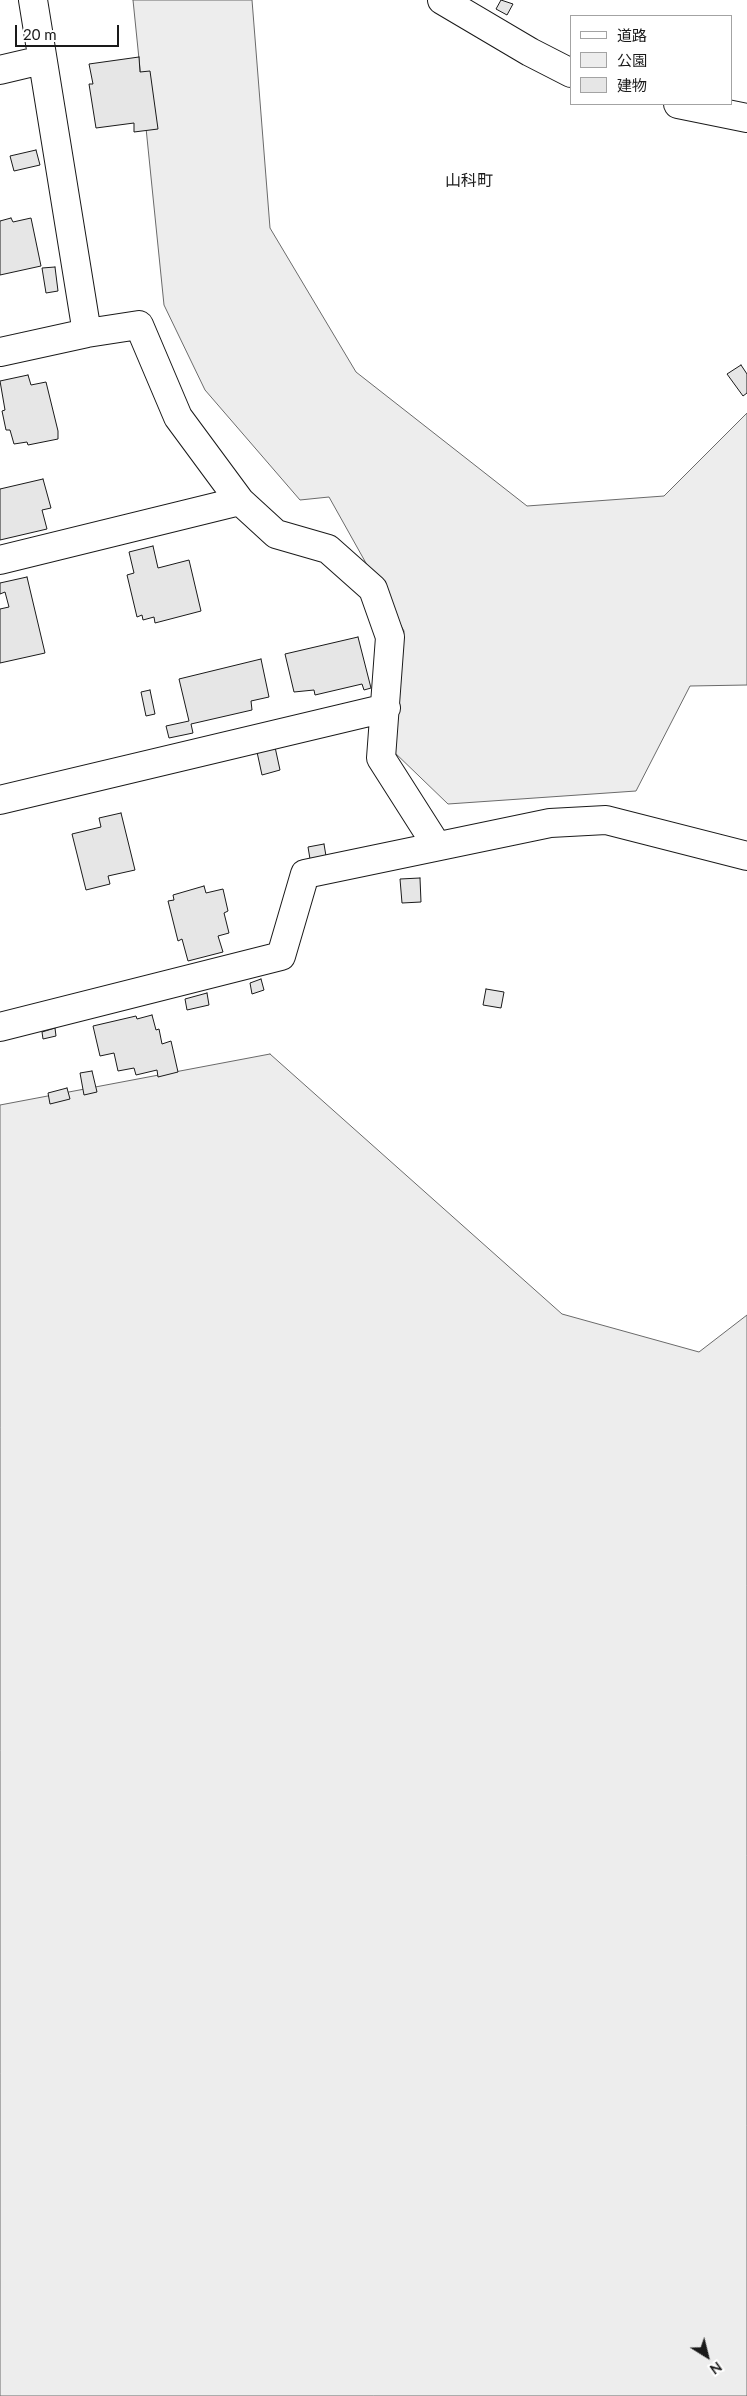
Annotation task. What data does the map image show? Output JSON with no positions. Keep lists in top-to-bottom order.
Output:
{
  "districts": ["山科町"],
  "legend": ["道路", "公園", "建物"],
  "scale_bar": "20 m",
  "north": "bottom right"
}
